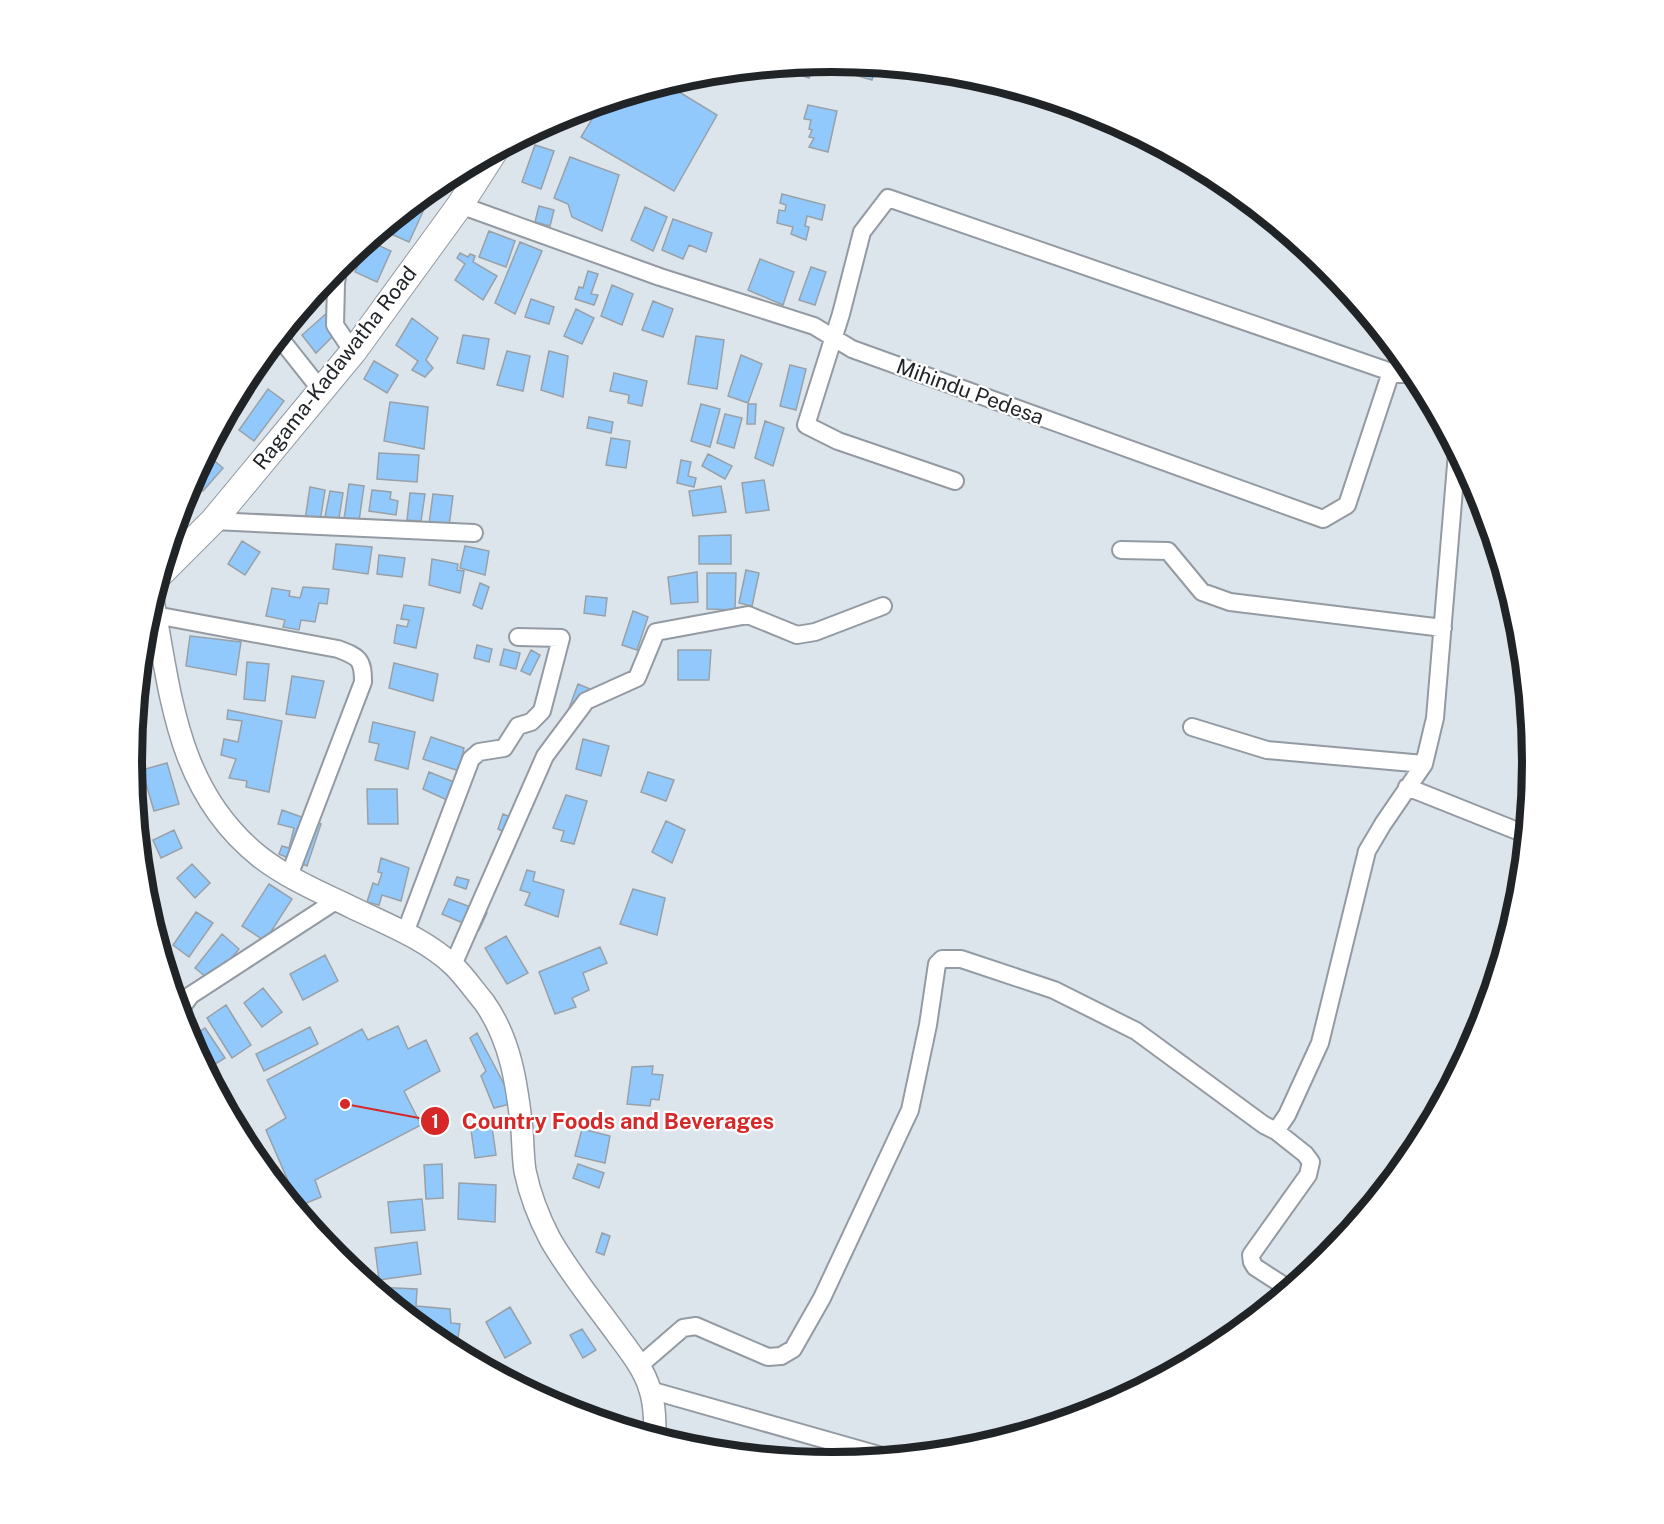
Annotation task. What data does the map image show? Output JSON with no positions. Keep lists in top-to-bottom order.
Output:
{
  "streets": {
    "main road": ["Ragama-Kadawatha Road"],
    "street": ["Mihindu Pedesa"]
  },
  "crossings": [
    ["Ragama-Kadawatha Road", "Mihindu Pedesa"]
  ],
  "places": ["Country Foods and Beverages"]
}
